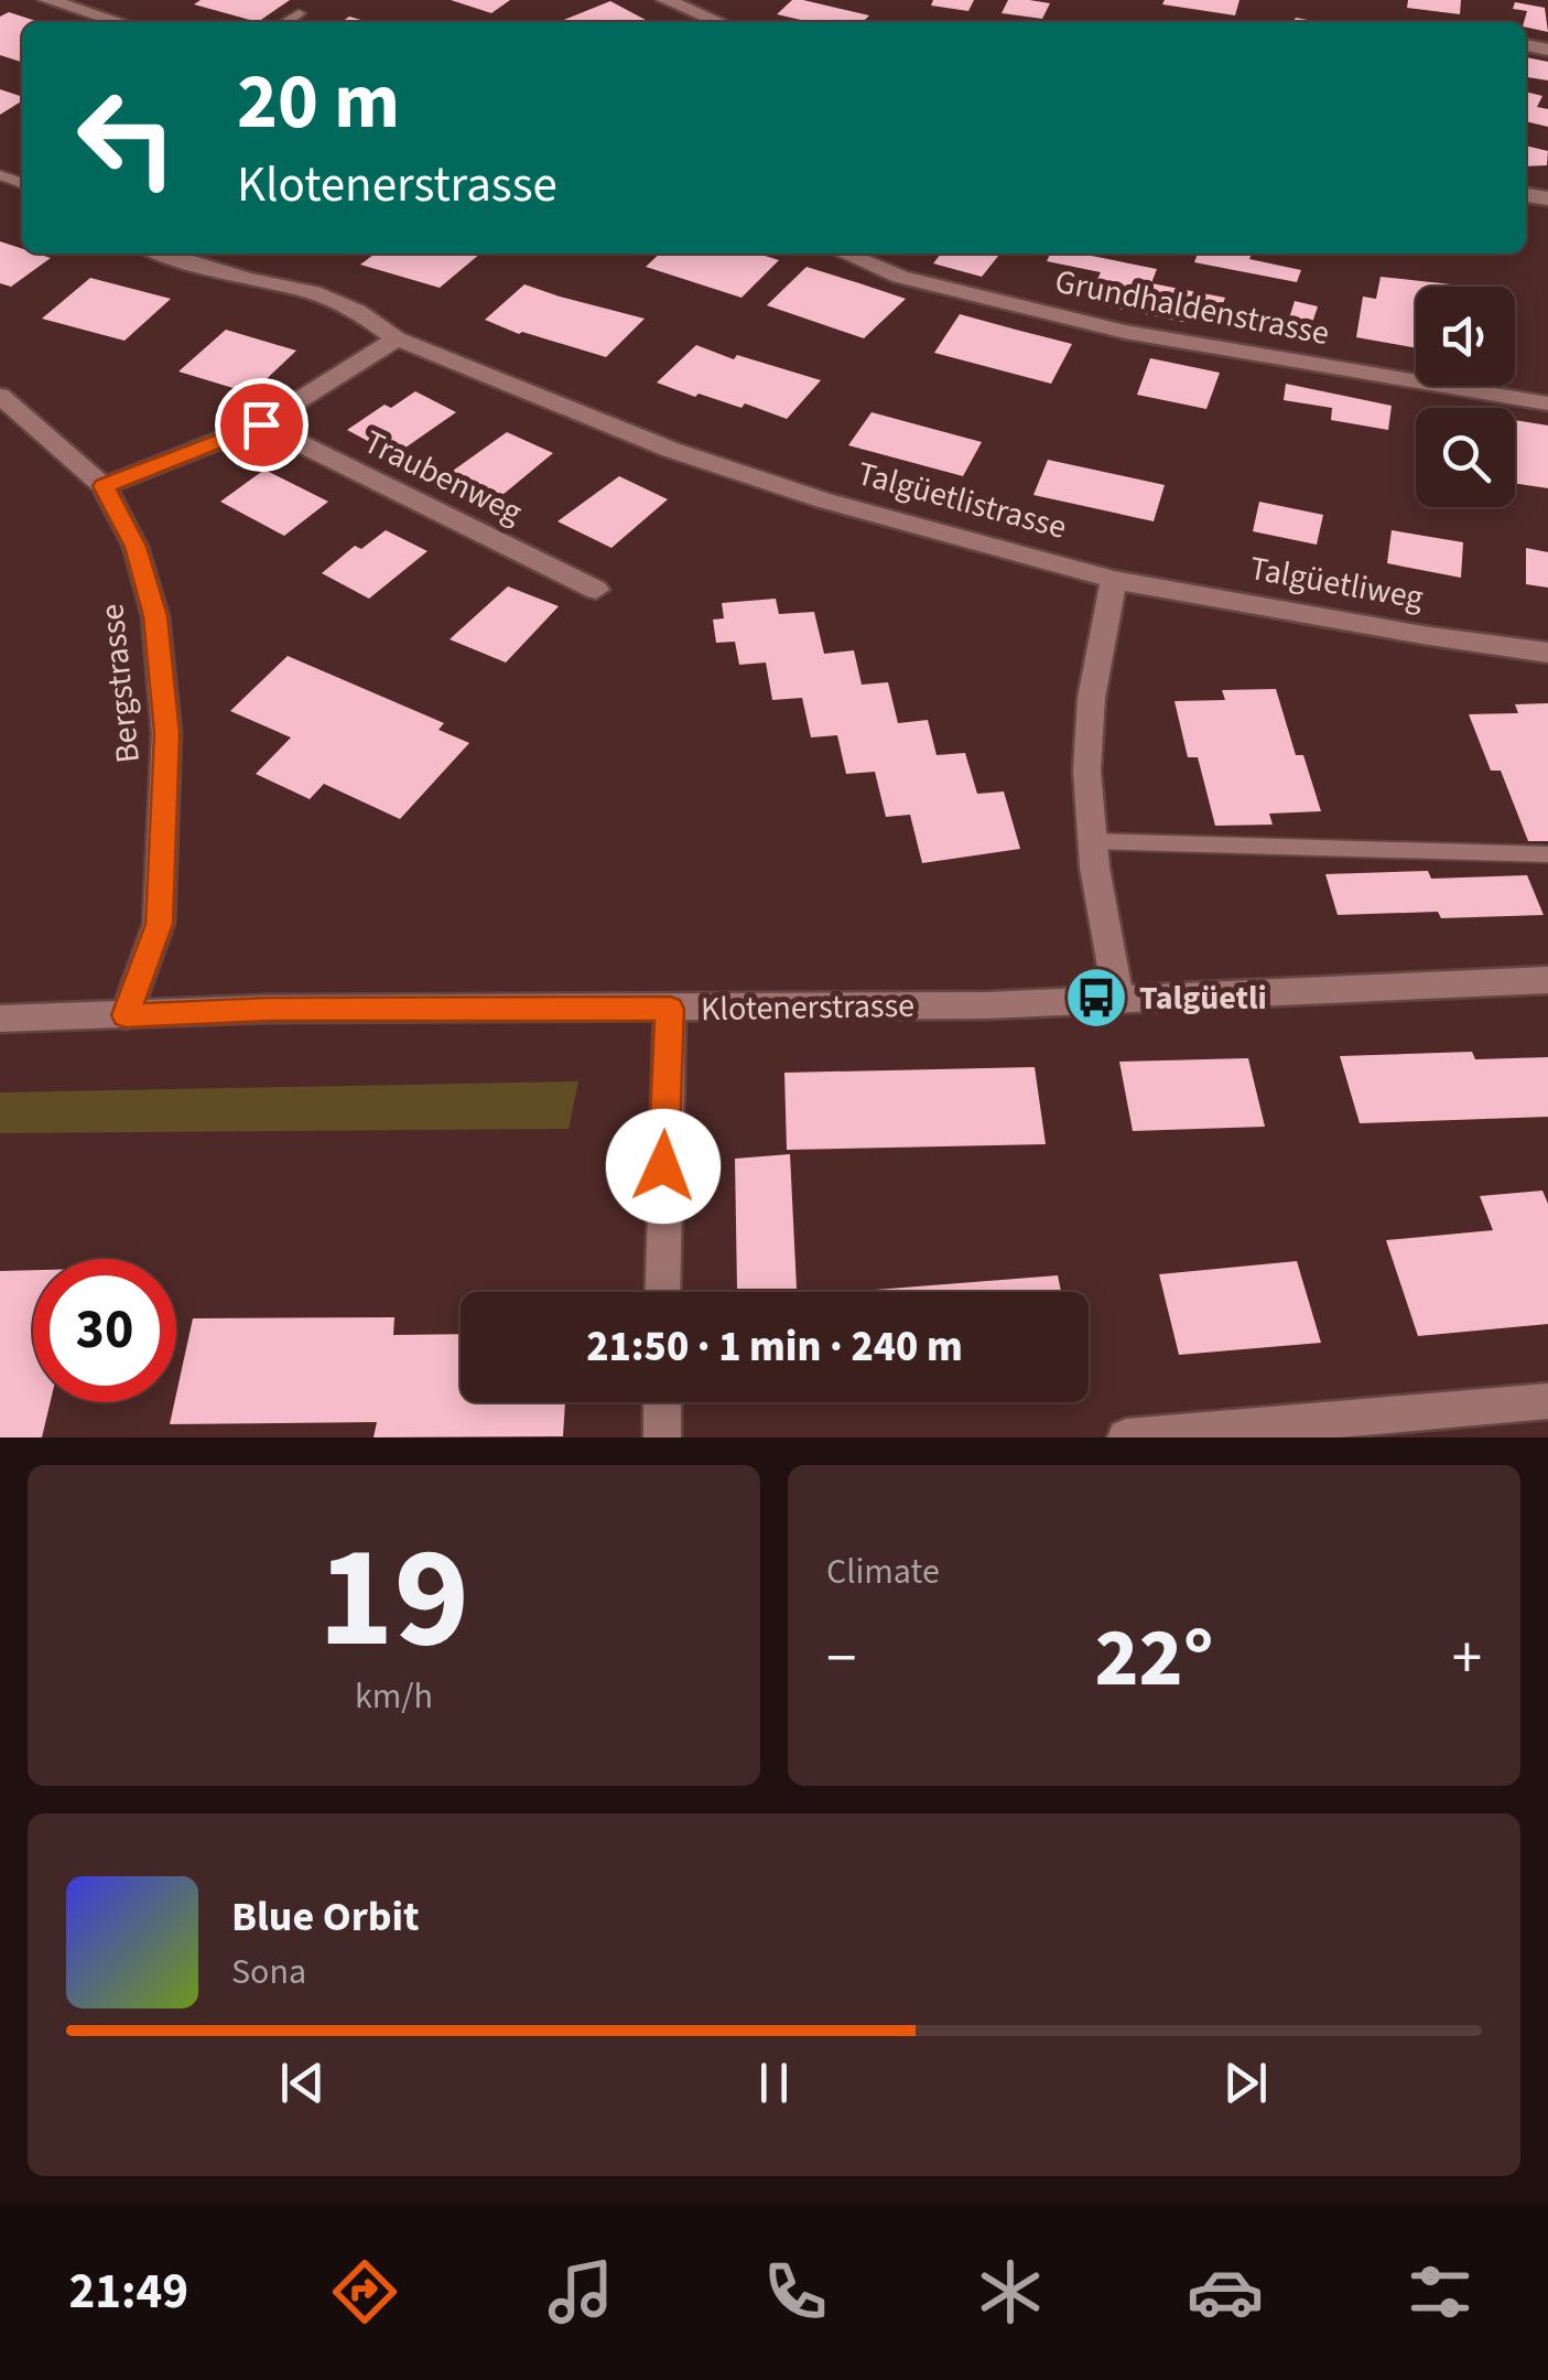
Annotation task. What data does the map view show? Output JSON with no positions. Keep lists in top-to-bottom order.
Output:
{
  "streets": {
    "street": [
      "Grundhaldenstrasse",
      "Traubenweg",
      "Talgüetlistrasse",
      "Talgüetliweg",
      "Bergstrasse",
      "Klotenerstrasse"
    ]
  },
  "crossings": [
    ["Talgüetlistrasse", "Talgüetliweg"],
    ["Bergstrasse", "Klotenerstrasse"]
  ],
  "places": {
    "bus stop": ["Talgüetli"]
  },
  "page": {
    "turn": ["20 m", "Klotenerstrasse"],
    "limit": "30",
    "trip": "21:50 · 1 min · 240 m",
    "tile": [
      ["19", "km/h"],
      "Climate"
    ],
    "heat": ["−", "22°", "+"],
    "song": ["Blue Orbit", "Sona"],
    "tabs": "21:49"
  }
}
